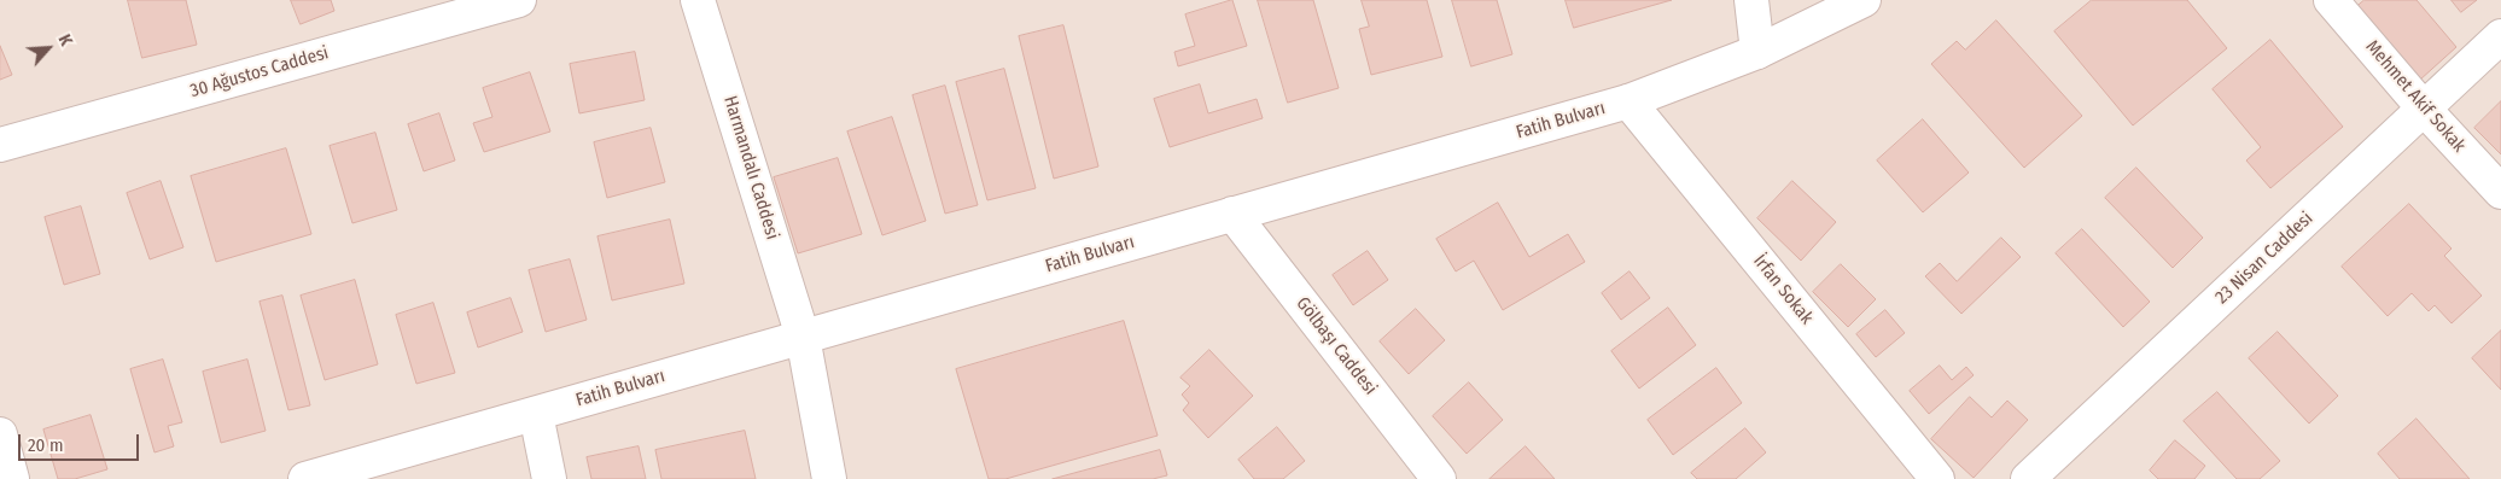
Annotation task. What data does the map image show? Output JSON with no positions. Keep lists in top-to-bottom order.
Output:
{
  "streets": {
    "street": [
      "30 Ağustos Caddesi",
      "Mehmet Akif Sokak",
      "Fatih Bulvarı",
      "Harmandalı Caddesi",
      "23 Nisan Caddesi",
      "İrfan Sokak",
      "Gölbaşı Caddesi"
    ]
  },
  "crossings": [
    ["Mehmet Akif Sokak", "23 Nisan Caddesi"],
    ["Fatih Bulvarı", "Harmandalı Caddesi"],
    ["Fatih Bulvarı", "İrfan Sokak"],
    ["Fatih Bulvarı", "Gölbaşı Caddesi"]
  ],
  "scale_bar": "20 m",
  "north": "top right"
}
